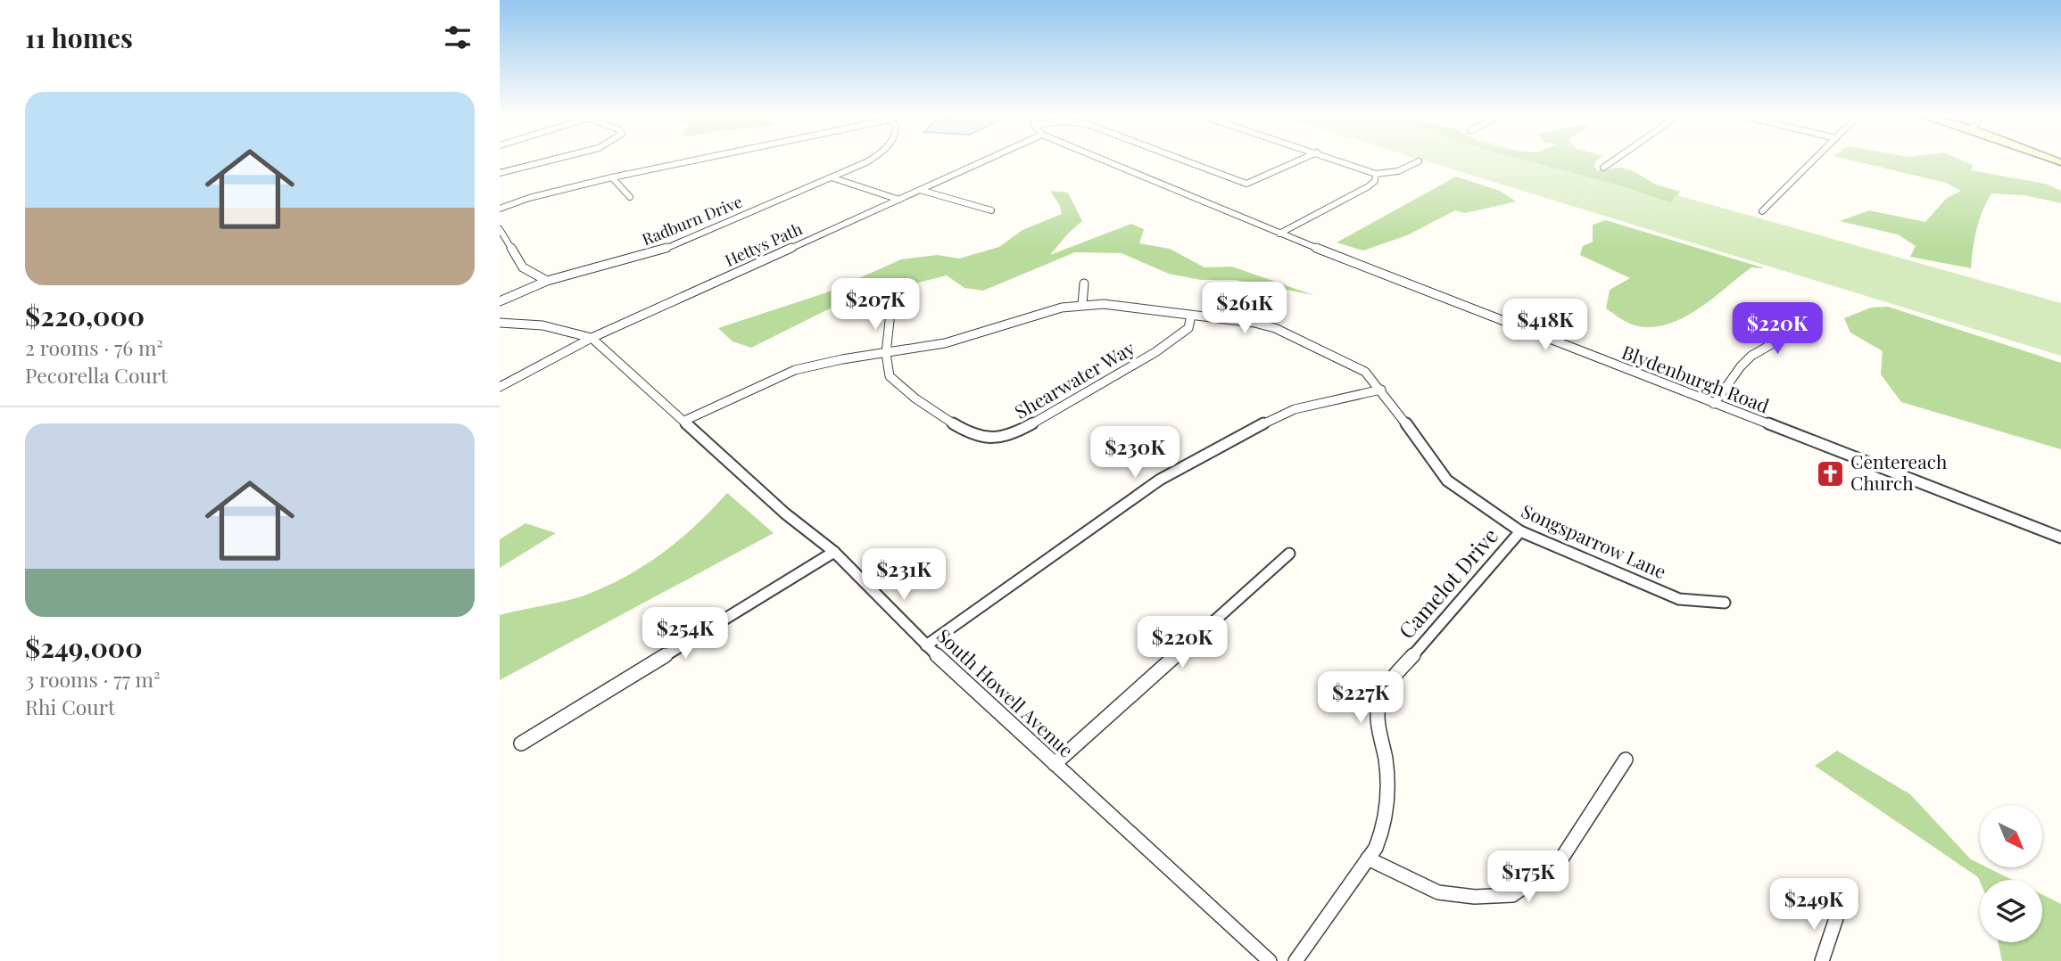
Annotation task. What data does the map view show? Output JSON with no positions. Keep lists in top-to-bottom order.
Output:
{
  "streets": {
    "street": [
      "Radburn Drive",
      "Hettys Path",
      "Blydenburgh Road",
      "Shearwater Way",
      "Songsparrow Lane",
      "Camelot Drive",
      "South Howell Avenue"
    ]
  },
  "crossings": [
    ["Hettys Path", "South Howell Avenue"],
    ["Shearwater Way", "Songsparrow Lane"],
    ["Songsparrow Lane", "Camelot Drive"],
    ["Songsparrow Lane", "South Howell Avenue"]
  ],
  "places": {
    "church": ["Centereach Church"]
  },
  "north": "bottom right",
  "page": {
    "heading": "11 homes",
    "list": [
      {
        "name": "$220,000",
        "note": "2 rooms · 76 m² · Pecorella Court"
      },
      {
        "name": "$249,000",
        "note": "3 rooms · 77 m² · Rhi Court"
      }
    ],
    "price": [
      "$207K",
      "$261K",
      "$418K",
      "$220K",
      "$230K",
      "$231K",
      "$254K",
      "$220K",
      "$227K",
      "$175K",
      "$249K"
    ]
  }
}
